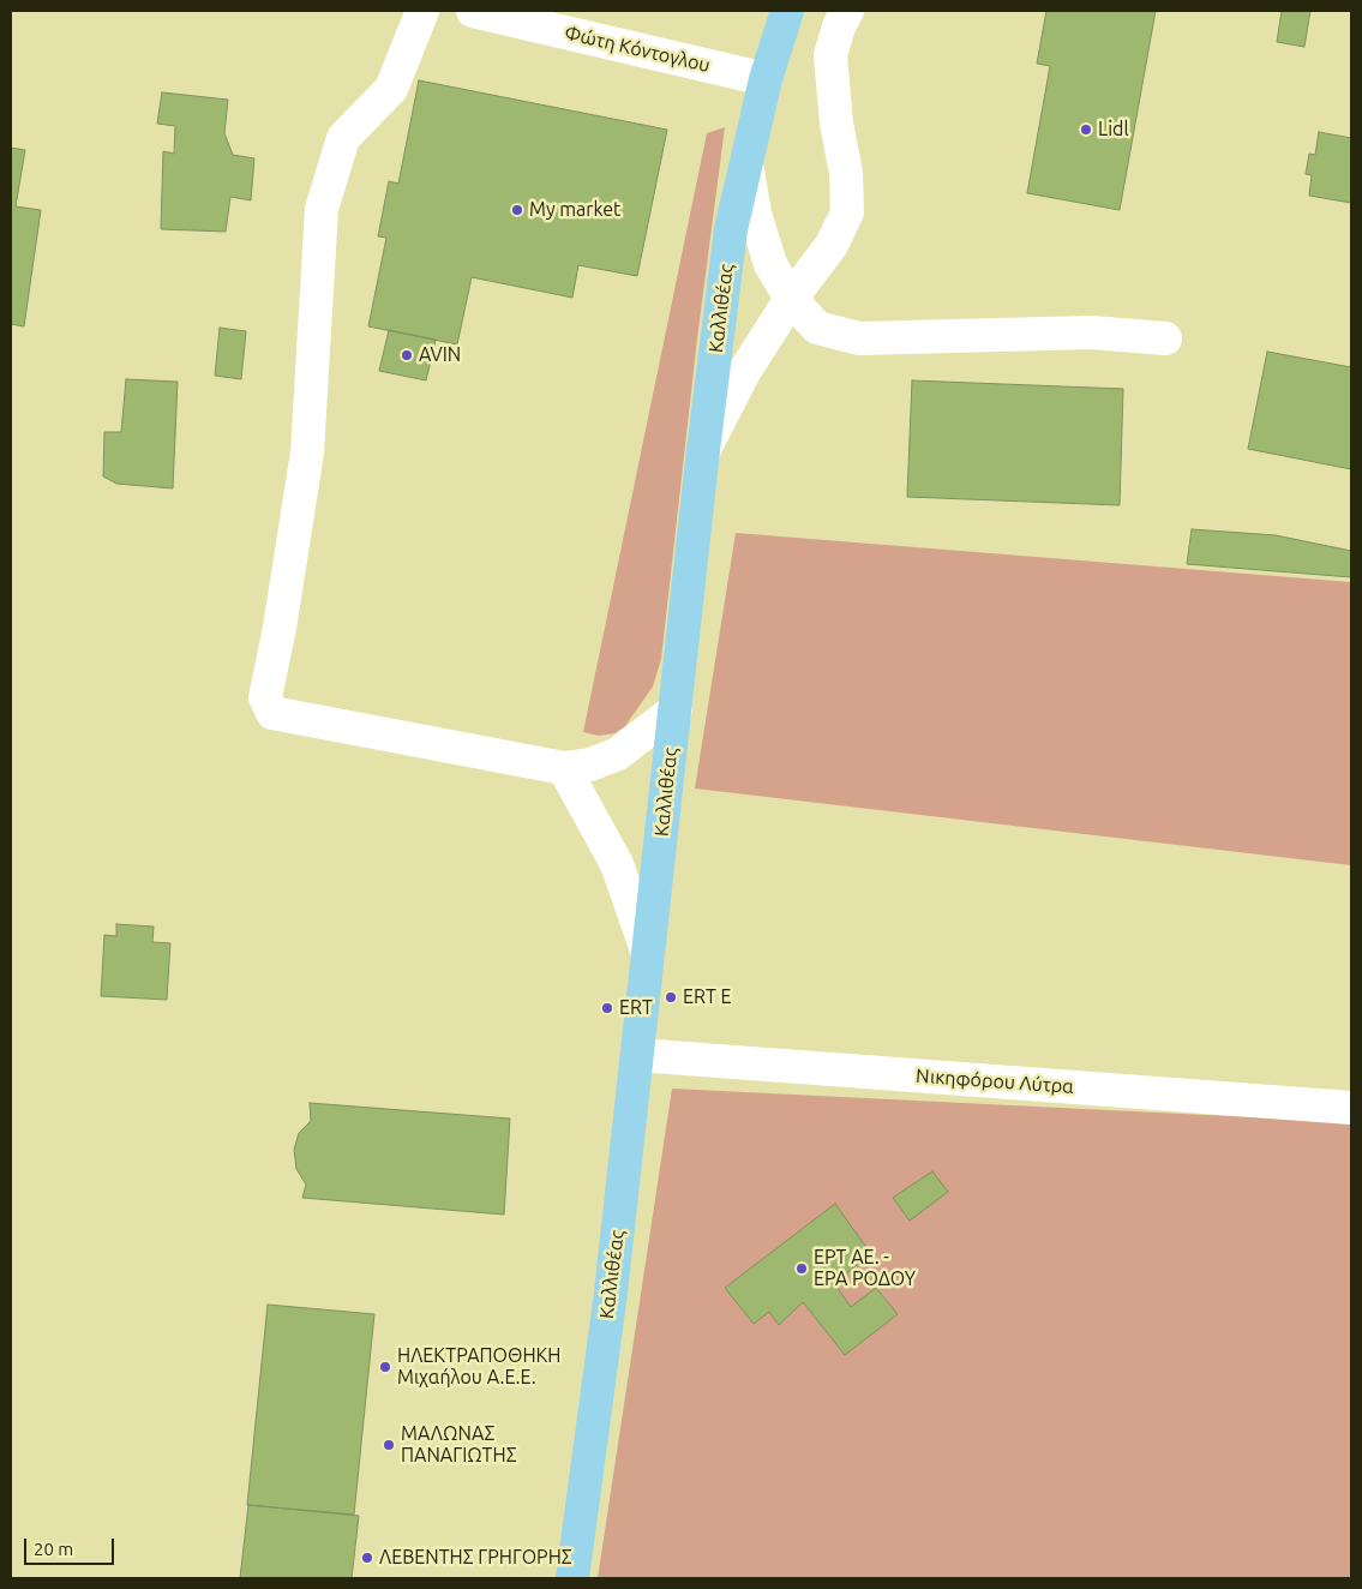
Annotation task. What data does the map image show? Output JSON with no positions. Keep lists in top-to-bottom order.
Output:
{
  "streets": {
    "main road": ["Καλλιθέας"],
    "street": ["Φώτη Κόντογλου", "Νικηφόρου Λύτρα"]
  },
  "crossings": [
    ["Φώτη Κόντογλου", "Καλλιθέας"],
    ["Καλλιθέας", "Νικηφόρου Λύτρα"]
  ],
  "places": [
    "Lidl",
    "My market",
    "AVIN",
    "ERT E",
    "ERT",
    "ΕΡΤ ΑΕ. - ΕΡΑ ΡΟΔΟΥ",
    "ΗΛΕΚΤΡΑΠΟΘΗΚΗ Μιχαήλου Α.Ε.Ε.",
    "ΜΑΛΩΝΑΣ ΠΑΝΑΓΙΩΤΗΣ",
    "ΛΕΒΕΝΤΗΣ ΓΡΗΓΟΡΗΣ"
  ],
  "scale_bar": "20 m"
}
